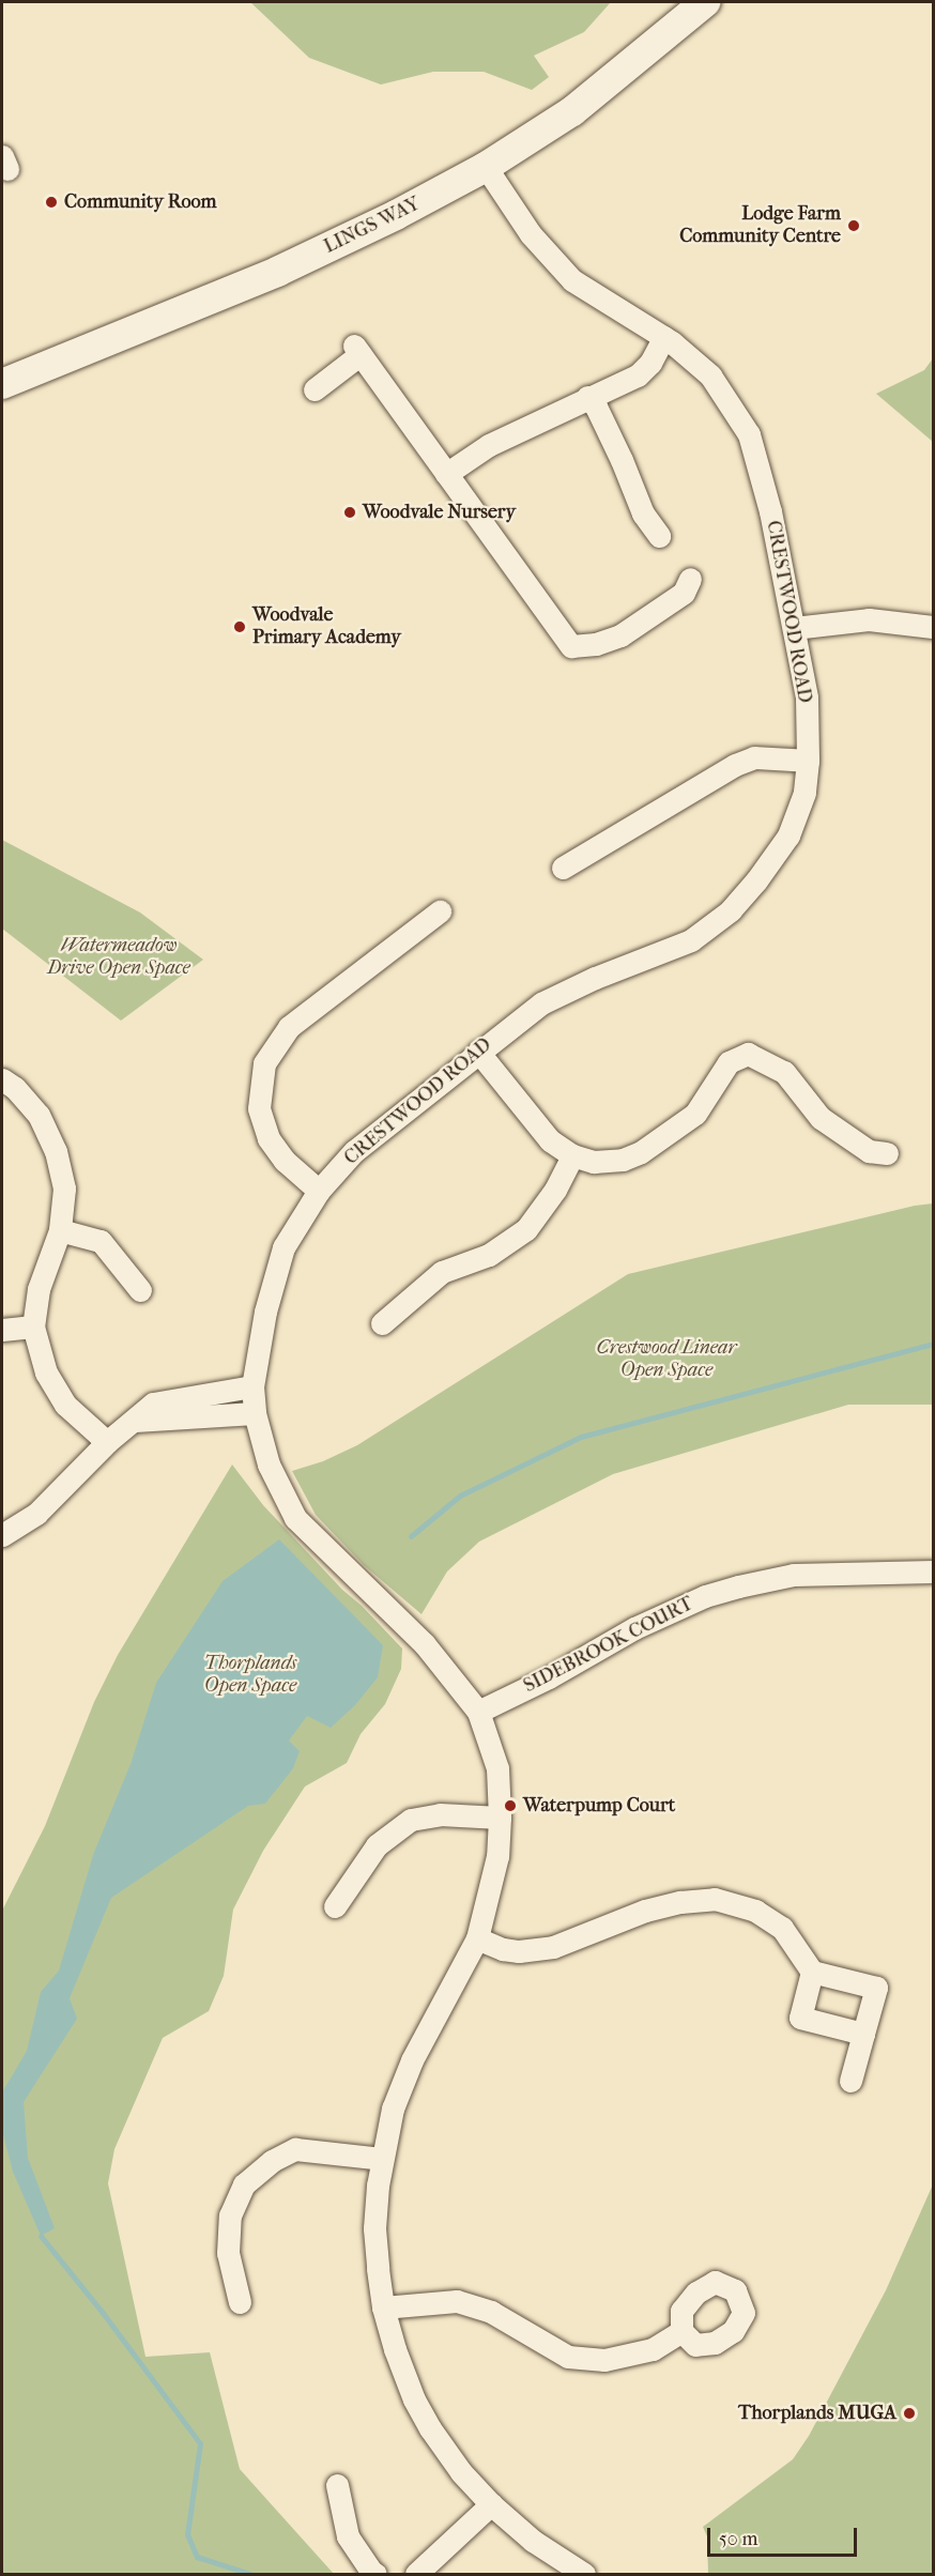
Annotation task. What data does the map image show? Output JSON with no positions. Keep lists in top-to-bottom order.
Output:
{
  "streets": {
    "street": ["LINGS WAY", "CRESTWOOD ROAD", "SIDEBROOK COURT"]
  },
  "crossings": [
    ["LINGS WAY", "CRESTWOOD ROAD"],
    ["CRESTWOOD ROAD", "SIDEBROOK COURT"]
  ],
  "parks": ["Watermeadow Drive Open Space", "Crestwood Linear Open Space", "Thorplands Open Space"],
  "places": [
    "Community Room",
    "Lodge Farm Community Centre",
    "Woodvale Nursery",
    "Woodvale Primary Academy",
    "Waterpump Court",
    "Thorplands MUGA"
  ],
  "scale_bar": "50 m"
}
